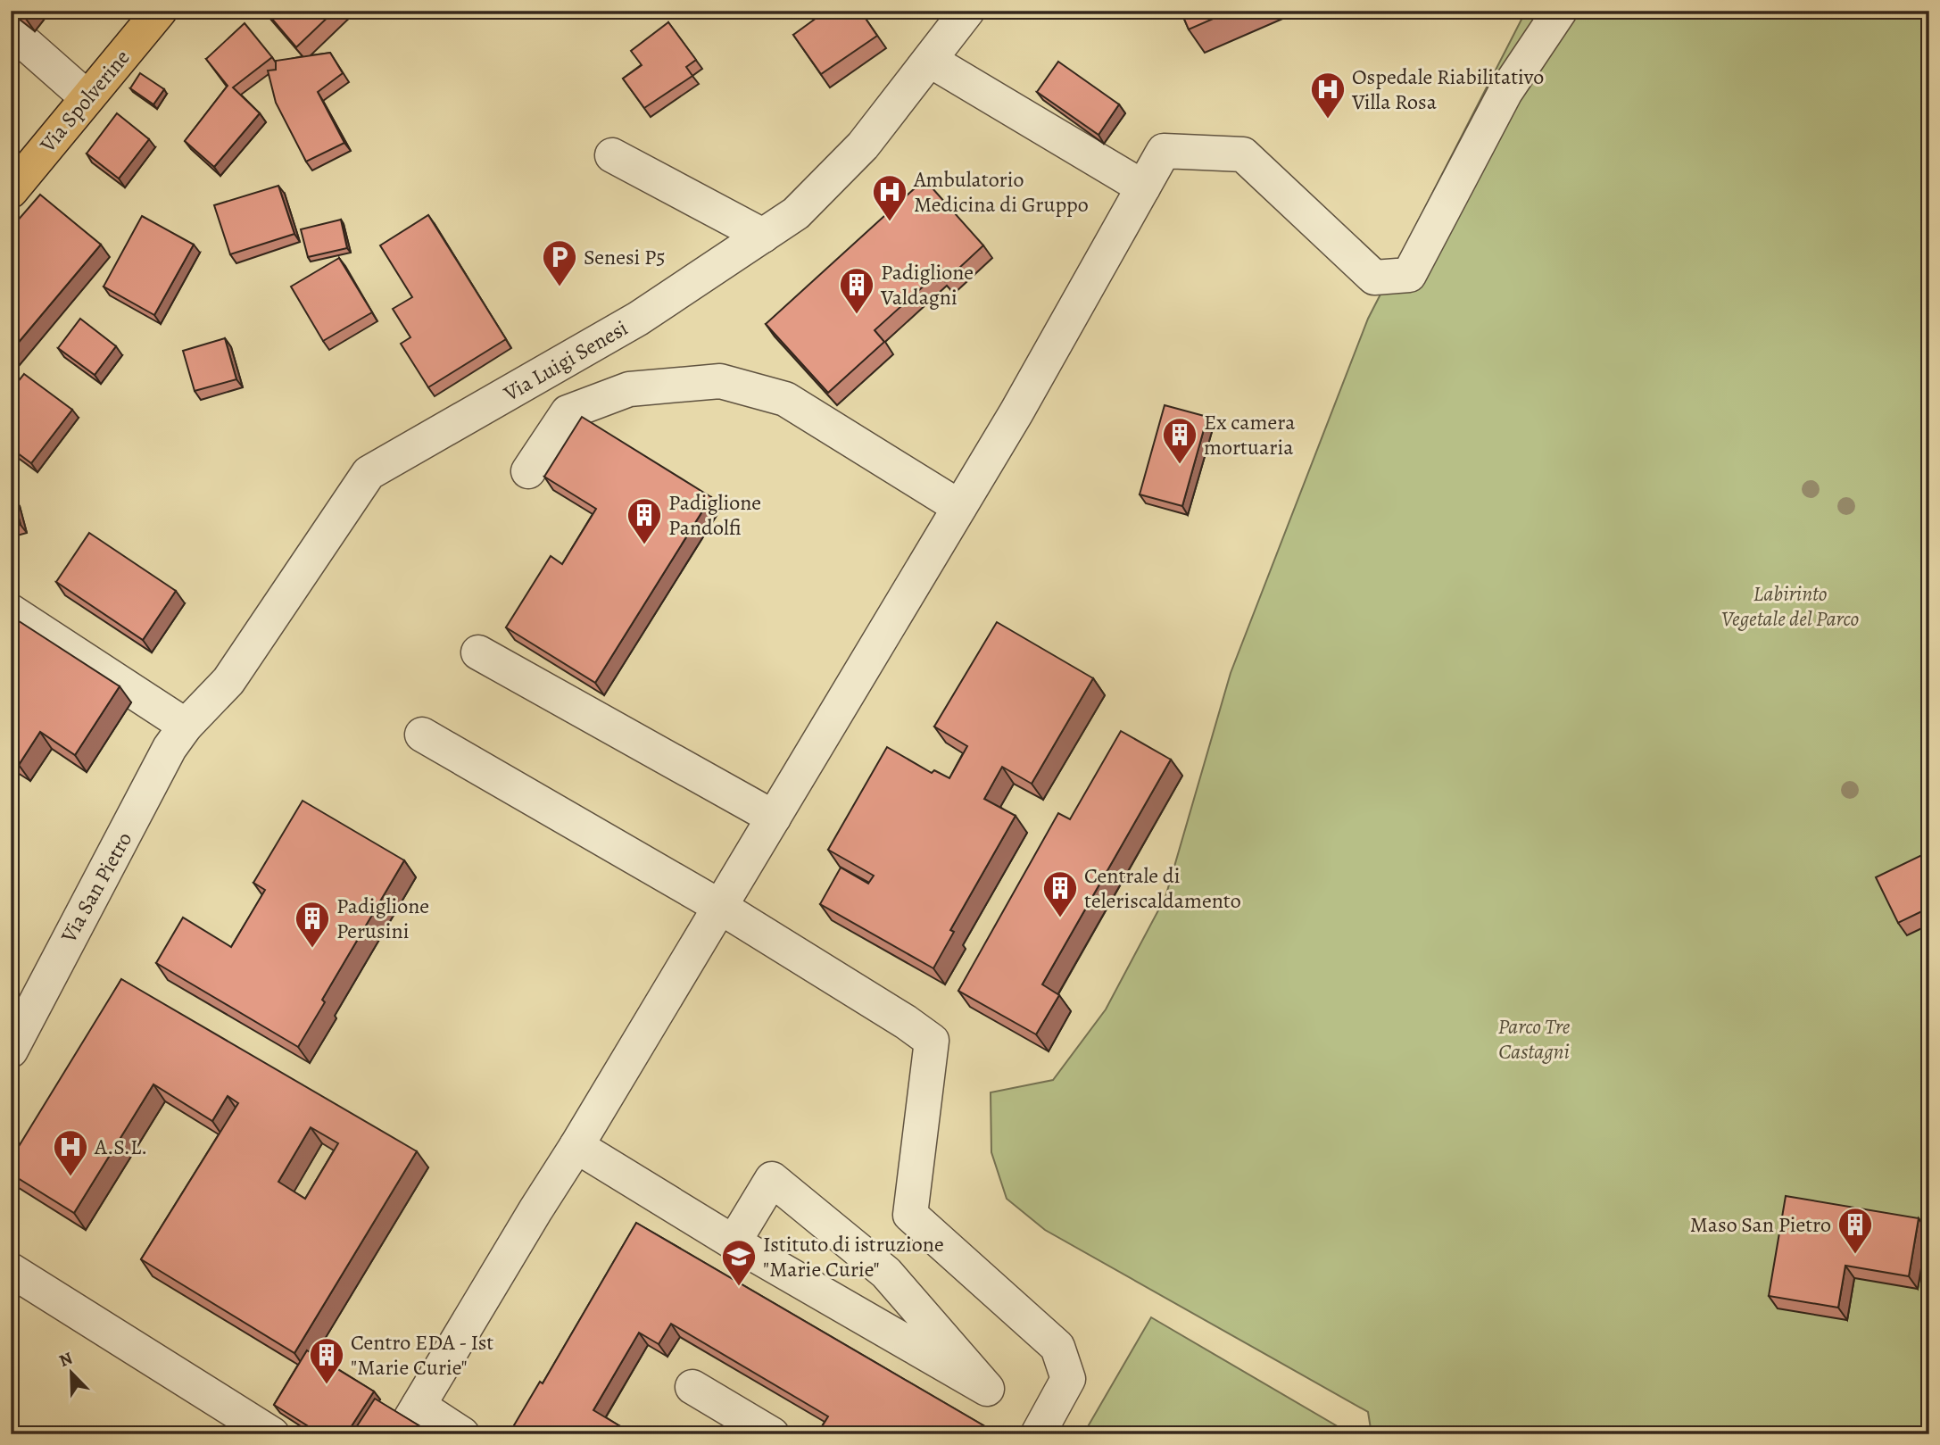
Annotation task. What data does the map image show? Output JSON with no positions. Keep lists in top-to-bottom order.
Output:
{
  "streets": {
    "main road": ["Via Spolverine"],
    "street": ["Via Luigi Senesi", "Via San Pietro"]
  },
  "crossings": [
    ["Via Luigi Senesi", "Via San Pietro"]
  ],
  "parks": ["Labirinto Vegetale del Parco", "Parco Tre Castagni"],
  "places": {
    "hospital": ["Ospedale Riabilitativo Villa Rosa", "Ambulatorio Medicina di Gruppo", "A.S.L."],
    "parking": ["Senesi P5"],
    "building": [
      "Padiglione Valdagni",
      "Ex camera mortuaria",
      "Padiglione Pandolfi",
      "Centrale di teleriscaldamento",
      "Padiglione Perusini",
      "Maso San Pietro",
      "Centro EDA - Ist \"Marie Curie\""
    ],
    "school or university": ["Istituto di istruzione \"Marie Curie\""]
  },
  "north": "top left"
}
